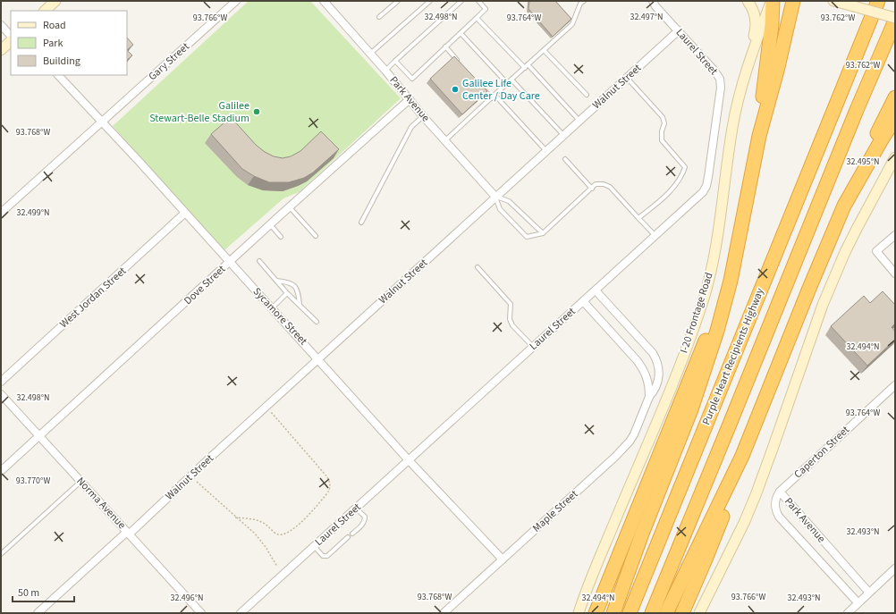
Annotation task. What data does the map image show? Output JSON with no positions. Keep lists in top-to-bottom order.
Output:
{
  "streets": {
    "highway": ["Purple Heart Recipients Highway"],
    "main road": ["I-20 Frontage Road"],
    "street": [
      "Laurel Street",
      "Gary Street",
      "Walnut Street",
      "Park Avenue",
      "Dove Street",
      "West Jordan Street",
      "Sycamore Street",
      "Caperton Street",
      "Norma Avenue",
      "Maple Street"
    ]
  },
  "crossings": [
    ["Laurel Street", "Walnut Street"],
    ["Laurel Street", "Sycamore Street"],
    ["Gary Street", "Sycamore Street"],
    ["Walnut Street", "Park Avenue"],
    ["Walnut Street", "Sycamore Street"],
    ["Walnut Street", "Norma Avenue"],
    ["Park Avenue", "Dove Street"],
    ["Park Avenue", "Caperton Street"],
    ["Dove Street", "Sycamore Street"],
    ["Dove Street", "Norma Avenue"],
    ["West Jordan Street", "Sycamore Street"],
    ["Sycamore Street", "Maple Street"]
  ],
  "places": ["Galilee Life Center / Day Care", "Galilee Stewart-Belle Stadium"],
  "legend": ["Road", "Park", "Building"],
  "scale_bar": "50 m",
  "coordinates": [
    "32.497°N",
    "32.498°N",
    "93.766°W",
    "93.764°W",
    "93.762°W",
    "93.768°W",
    "32.495°N",
    "32.499°N",
    "32.494°N",
    "93.770°W",
    "32.493°N",
    "32.496°N"
  ]
}
